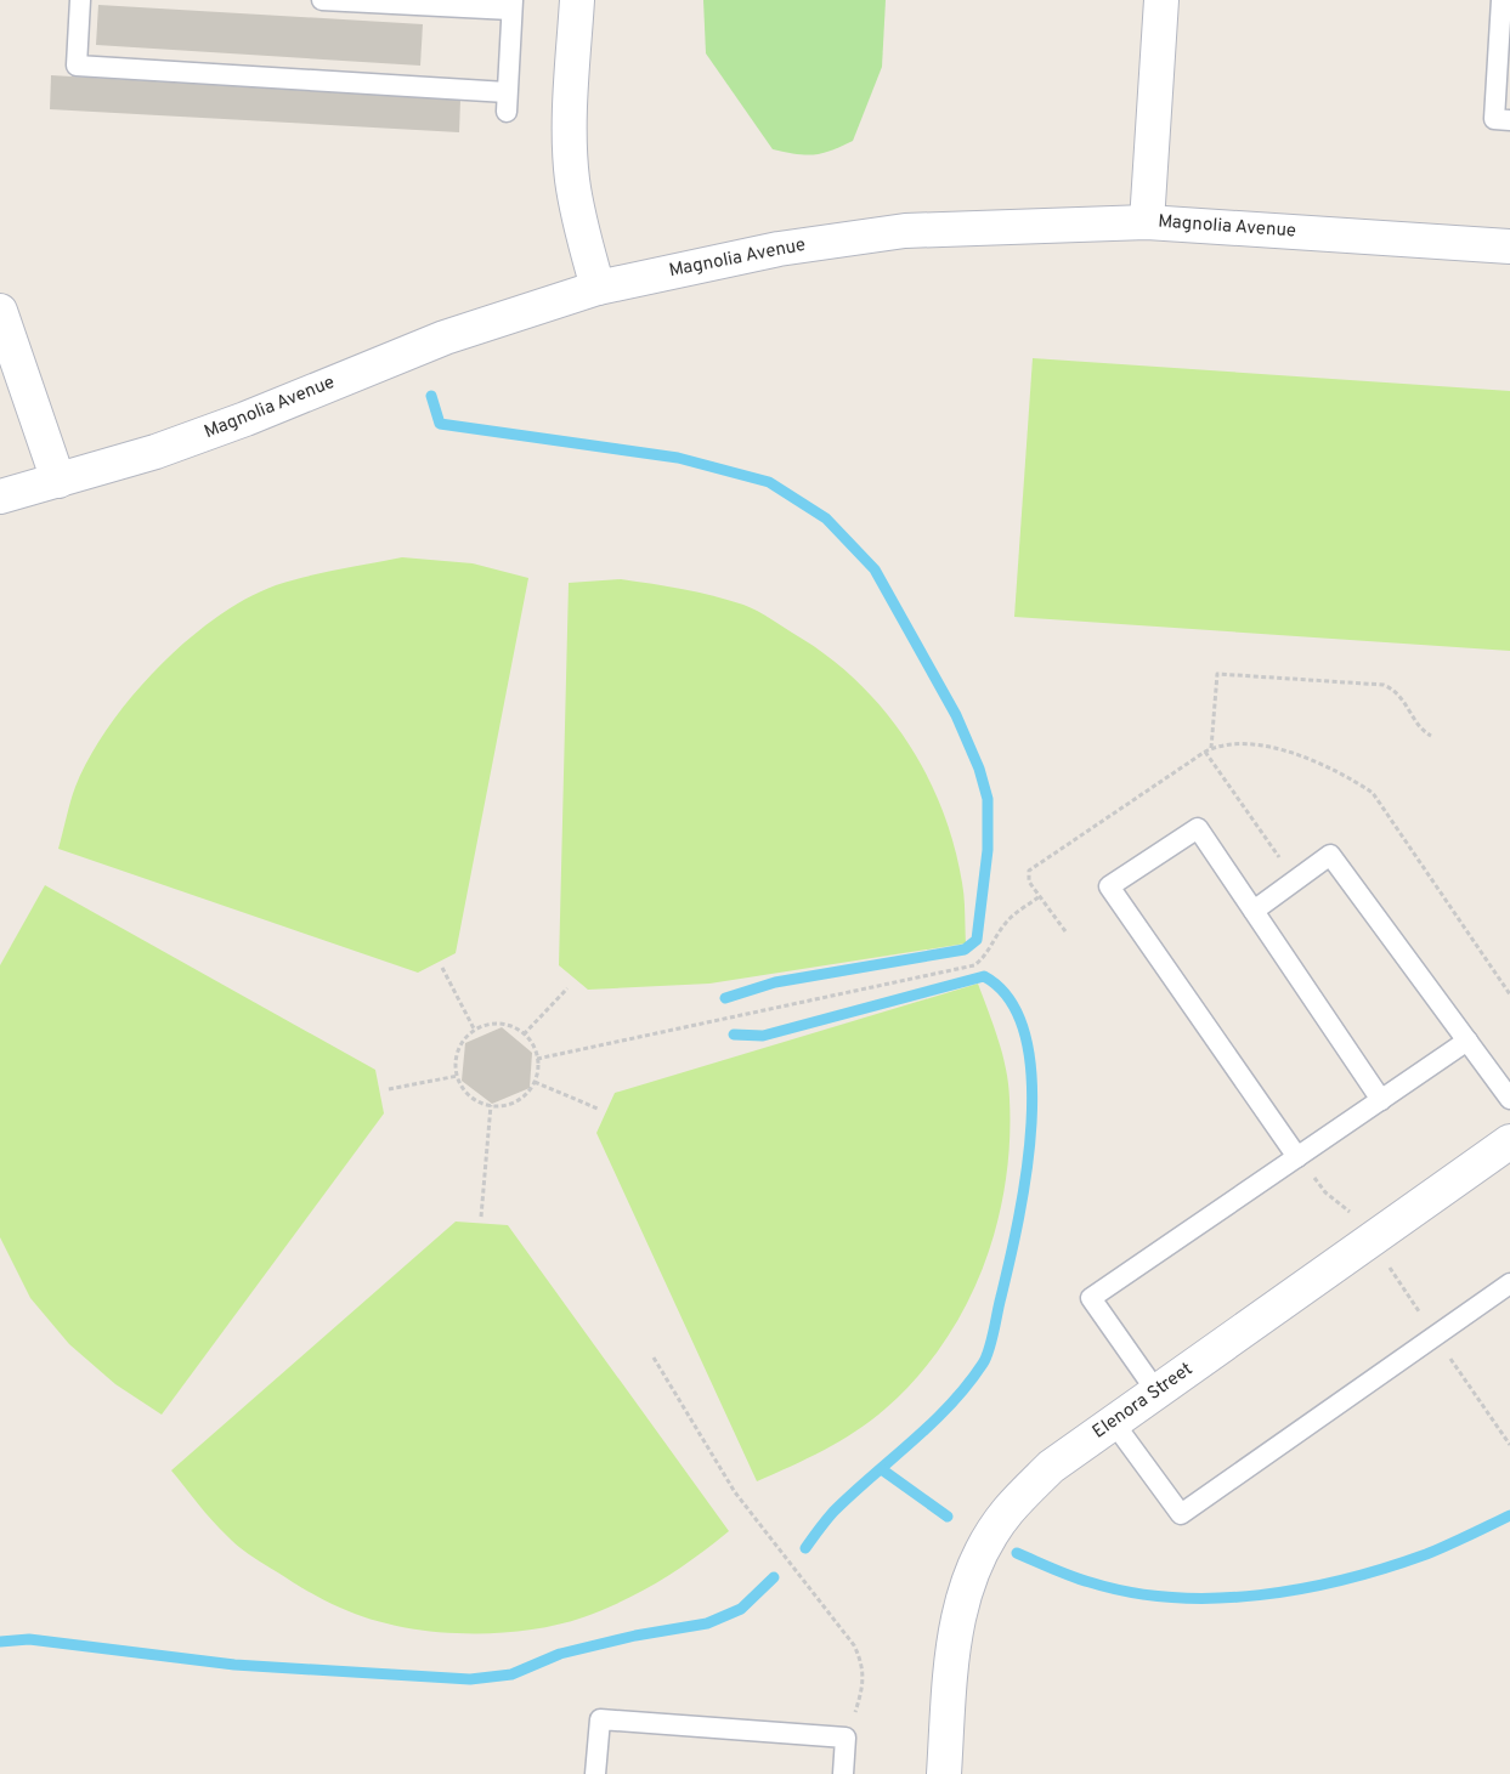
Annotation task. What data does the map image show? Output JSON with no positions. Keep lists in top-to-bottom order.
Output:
{
  "streets": {
    "street": ["Magnolia Avenue", "Elenora Street"]
  }
}
